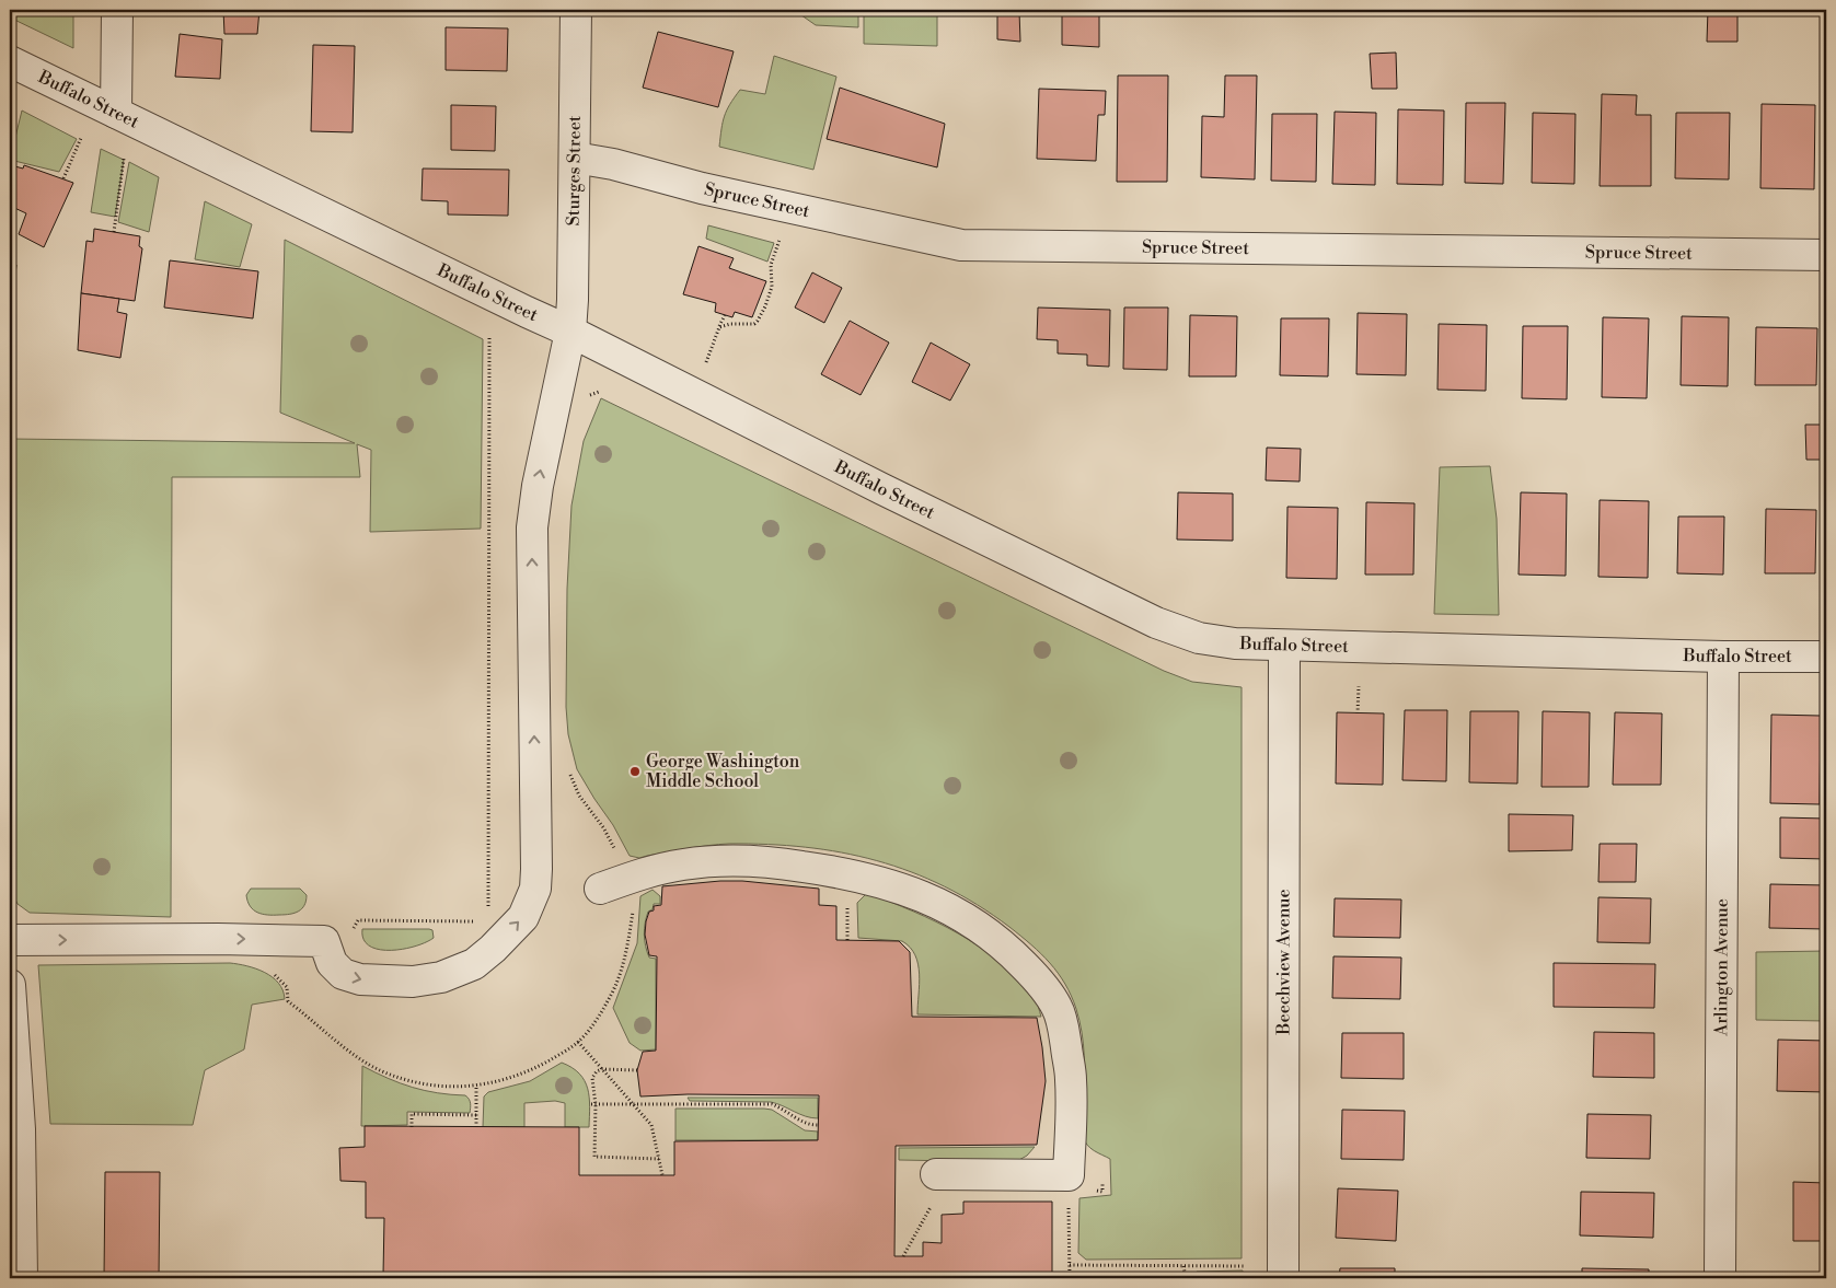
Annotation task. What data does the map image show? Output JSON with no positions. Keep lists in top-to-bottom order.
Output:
{
  "streets": {
    "street": [
      "Buffalo Street",
      "Sturges Street",
      "Spruce Street",
      "Beechview Avenue",
      "Arlington Avenue"
    ]
  },
  "crossings": [
    ["Buffalo Street", "Sturges Street"],
    ["Buffalo Street", "Beechview Avenue"],
    ["Buffalo Street", "Arlington Avenue"],
    ["Sturges Street", "Spruce Street"]
  ],
  "places": ["George Washington Middle School"]
}
